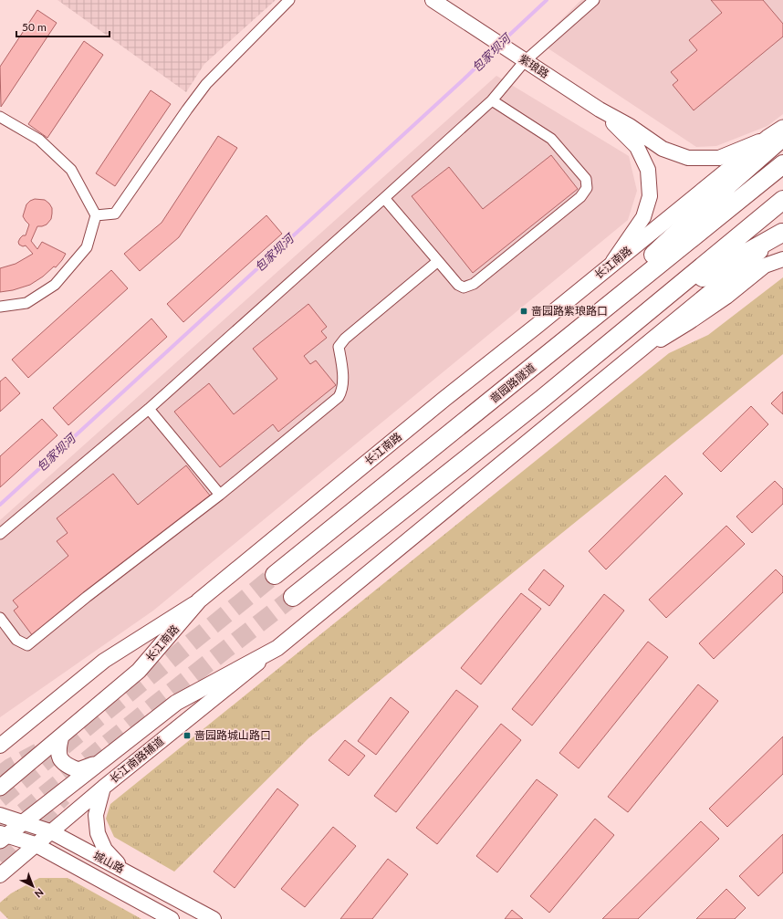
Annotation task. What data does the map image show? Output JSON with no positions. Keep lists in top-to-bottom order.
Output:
{
  "streets": {
    "highway": ["啬园路隧道"],
    "main road": ["长江南路"],
    "street": ["紫琅路", "长江南路辅道", "城山路"]
  },
  "crossings": [
    ["长江南路辅道", "城山路"]
  ],
  "water": ["包家坝河"],
  "places": {
    "transit": ["啬园路紫琅路口", "啬园路城山路口"]
  },
  "scale_bar": "50 m",
  "north": "bottom right"
}
